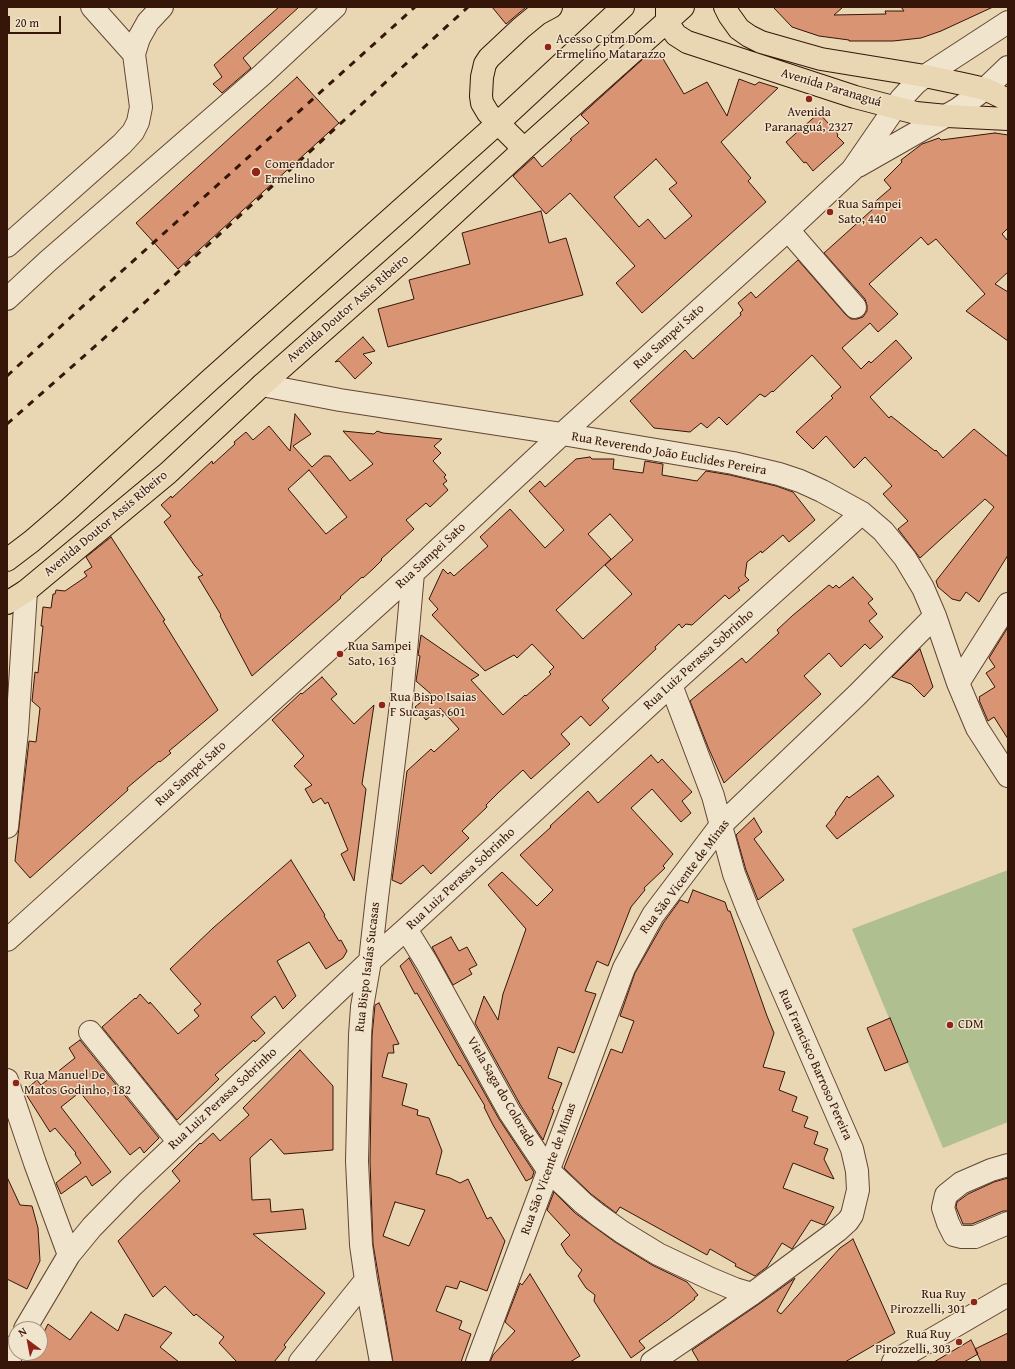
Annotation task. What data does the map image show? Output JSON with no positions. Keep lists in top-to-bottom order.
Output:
{
  "streets": {
    "main road": ["Avenida Paranaguá", "Avenida Doutor Assis Ribeiro"],
    "street": [
      "Rua Sampei Sato",
      "Rua Reverendo João Euclides Pereira",
      "Rua Luiz Perassa Sobrinho",
      "Rua São Vicente de Minas",
      "Rua Bispo Isaías Sucasas",
      "Rua Francisco Barroso Pereira",
      "Viela Saga do Colorado"
    ]
  },
  "crossings": [
    ["Avenida Paranaguá", "Avenida Doutor Assis Ribeiro"],
    ["Avenida Paranaguá", "Rua Sampei Sato"],
    ["Avenida Doutor Assis Ribeiro", "Rua Reverendo João Euclides Pereira"],
    ["Rua Sampei Sato", "Rua Reverendo João Euclides Pereira"],
    ["Rua Sampei Sato", "Rua Bispo Isaías Sucasas"],
    ["Rua Reverendo João Euclides Pereira", "Rua Luiz Perassa Sobrinho"],
    ["Rua Reverendo João Euclides Pereira", "Rua São Vicente de Minas"],
    ["Rua Luiz Perassa Sobrinho", "Rua Bispo Isaías Sucasas"],
    ["Rua Luiz Perassa Sobrinho", "Rua Francisco Barroso Pereira"],
    ["Rua Luiz Perassa Sobrinho", "Viela Saga do Colorado"],
    ["Rua São Vicente de Minas", "Rua Francisco Barroso Pereira"],
    ["Rua São Vicente de Minas", "Viela Saga do Colorado"],
    ["Rua Francisco Barroso Pereira", "Viela Saga do Colorado"]
  ],
  "places": [
    "Acesso Cptm Dom. Ermelino Matarazzo",
    "Avenida Paranaguá, 2327",
    "Comendador Ermelino",
    "Rua Sampei Sato, 440",
    "Rua Sampei Sato, 163",
    "Rua Bispo Isaias F Sucasas, 601",
    "CDM",
    "Rua Manuel De Matos Godinho, 182",
    "Rua Ruy Pirozzelli, 301",
    "Rua Ruy Pirozzelli, 303"
  ],
  "scale_bar": "20 m",
  "north": "top left"
}
